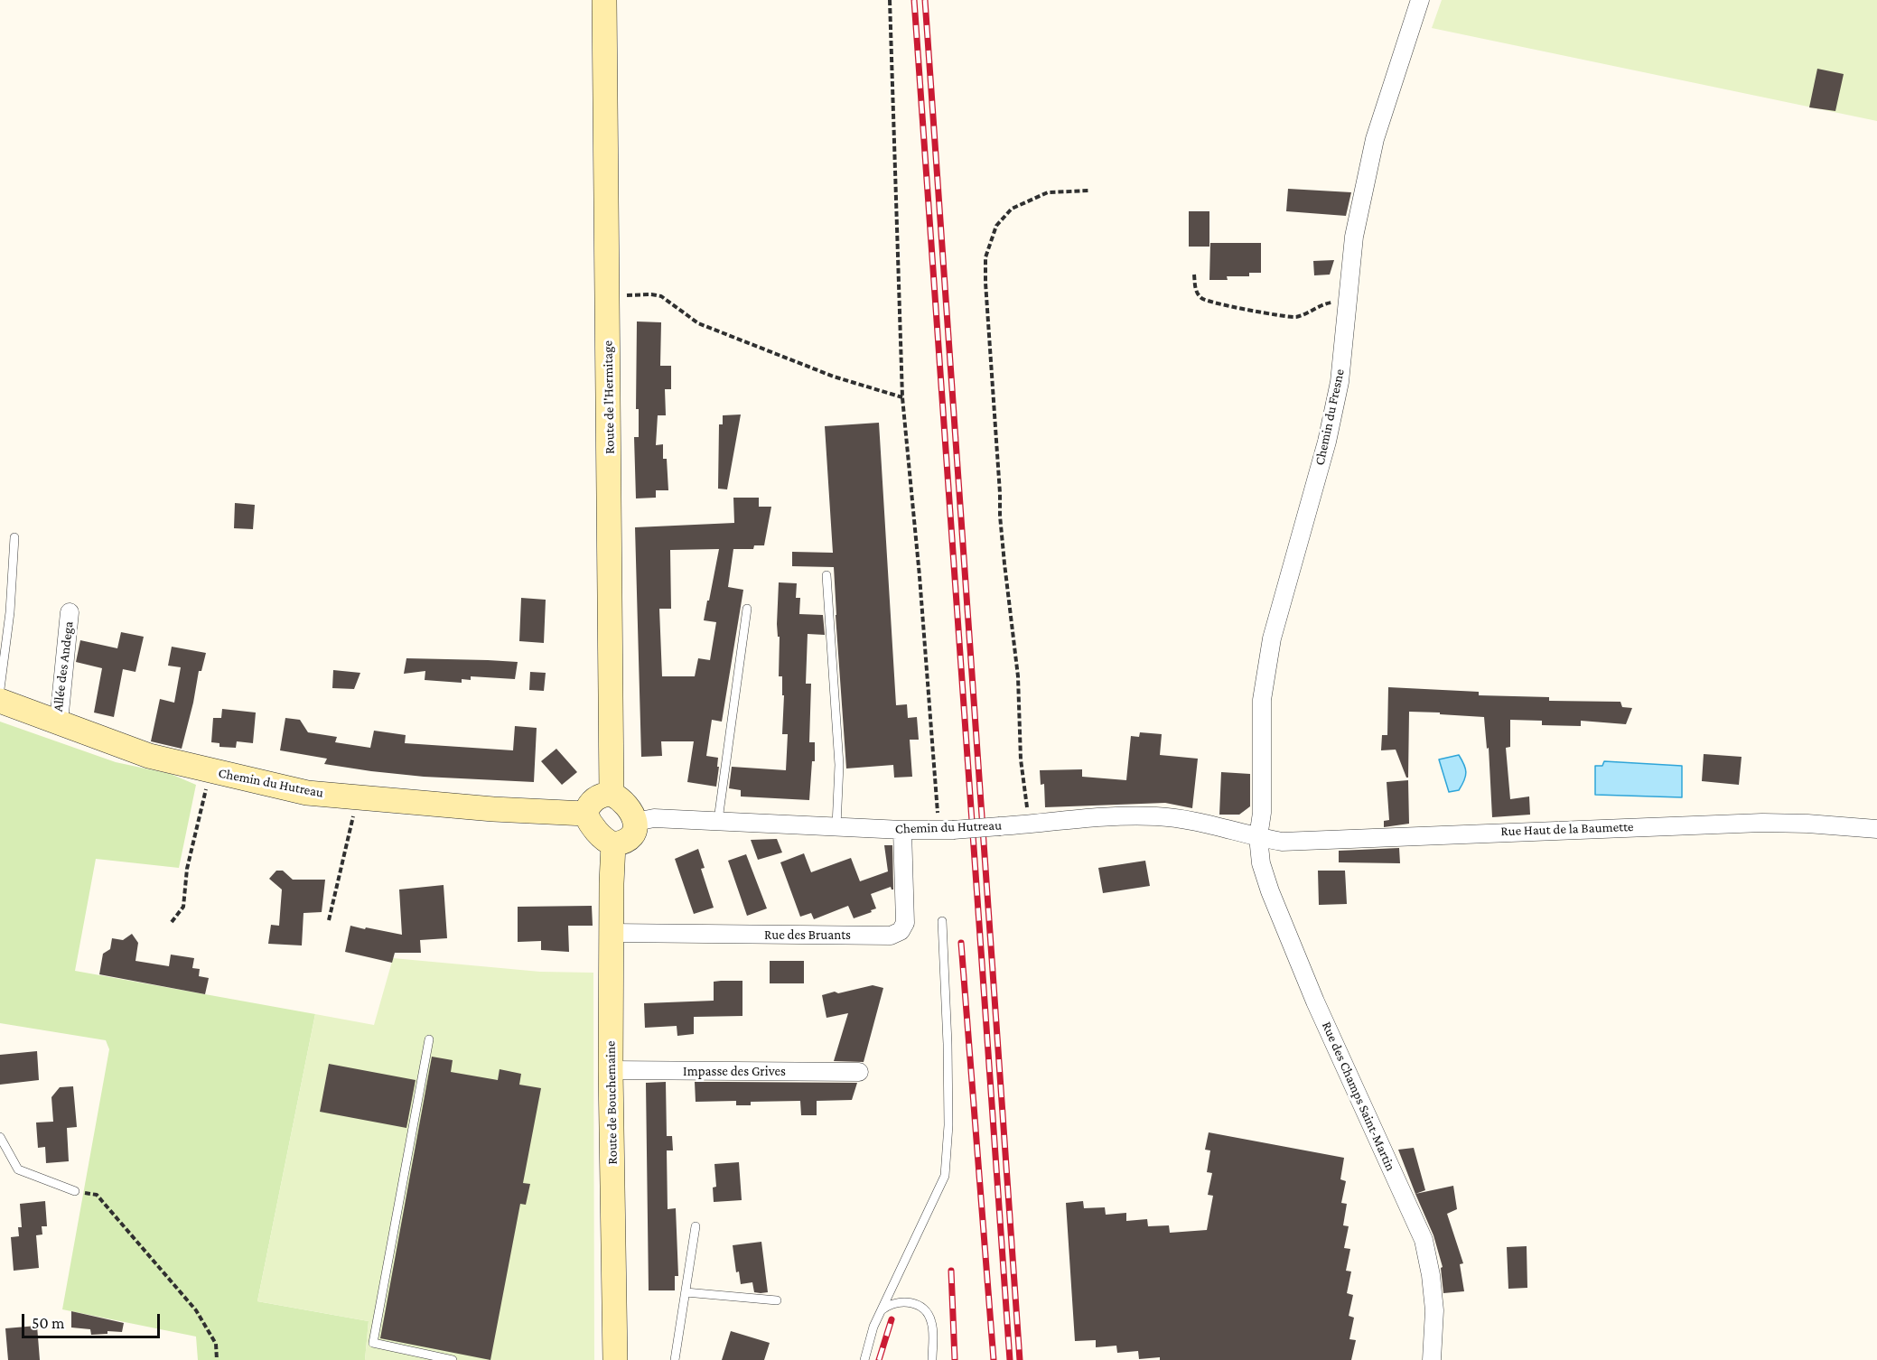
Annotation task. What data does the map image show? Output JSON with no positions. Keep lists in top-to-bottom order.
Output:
{
  "streets": {
    "street": [
      "Route de l'Hermitage",
      "Chemin du Fresne",
      "Allée des Andega",
      "Chemin du Hutreau",
      "Rue Haut de la Baumette",
      "Rue des Bruants",
      "Impasse des Grives",
      "Rue des Champs Saint-Martin",
      "Route de Bouchemaine"
    ]
  },
  "crossings": [
    ["Route de l'Hermitage", "Chemin du Hutreau"],
    ["Route de l'Hermitage", "Route de Bouchemaine"],
    ["Chemin du Fresne", "Chemin du Hutreau"],
    ["Chemin du Fresne", "Rue Haut de la Baumette"],
    ["Chemin du Fresne", "Rue des Champs Saint-Martin"],
    ["Allée des Andega", "Chemin du Hutreau"],
    ["Chemin du Hutreau", "Rue Haut de la Baumette"],
    ["Chemin du Hutreau", "Rue des Bruants"],
    ["Chemin du Hutreau", "Rue des Champs Saint-Martin"],
    ["Chemin du Hutreau", "Route de Bouchemaine"],
    ["Rue Haut de la Baumette", "Rue des Champs Saint-Martin"],
    ["Rue des Bruants", "Route de Bouchemaine"],
    ["Impasse des Grives", "Route de Bouchemaine"]
  ],
  "scale_bar": "50 m"
}
